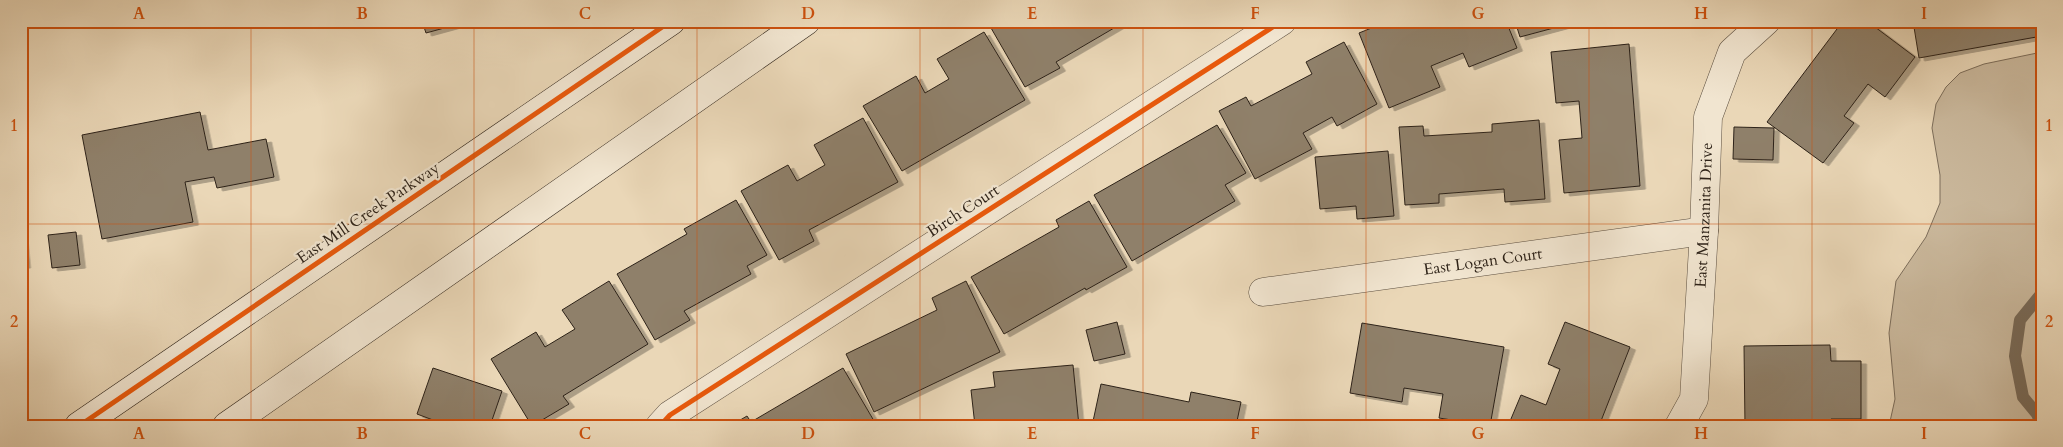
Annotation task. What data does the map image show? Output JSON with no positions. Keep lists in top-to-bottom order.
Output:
{
  "streets": {
    "street": [
      "Birch Court",
      "East Mill Creek Parkway",
      "East Manzanita Drive",
      "East Logan Court"
    ]
  },
  "crossings": [
    ["East Manzanita Drive", "East Logan Court"]
  ],
  "grid": {
    "columns": [
      "A",
      "B",
      "C",
      "D",
      "E",
      "F",
      "G",
      "H",
      "I"
    ],
    "rows": ["1", "2"]
  }
}
